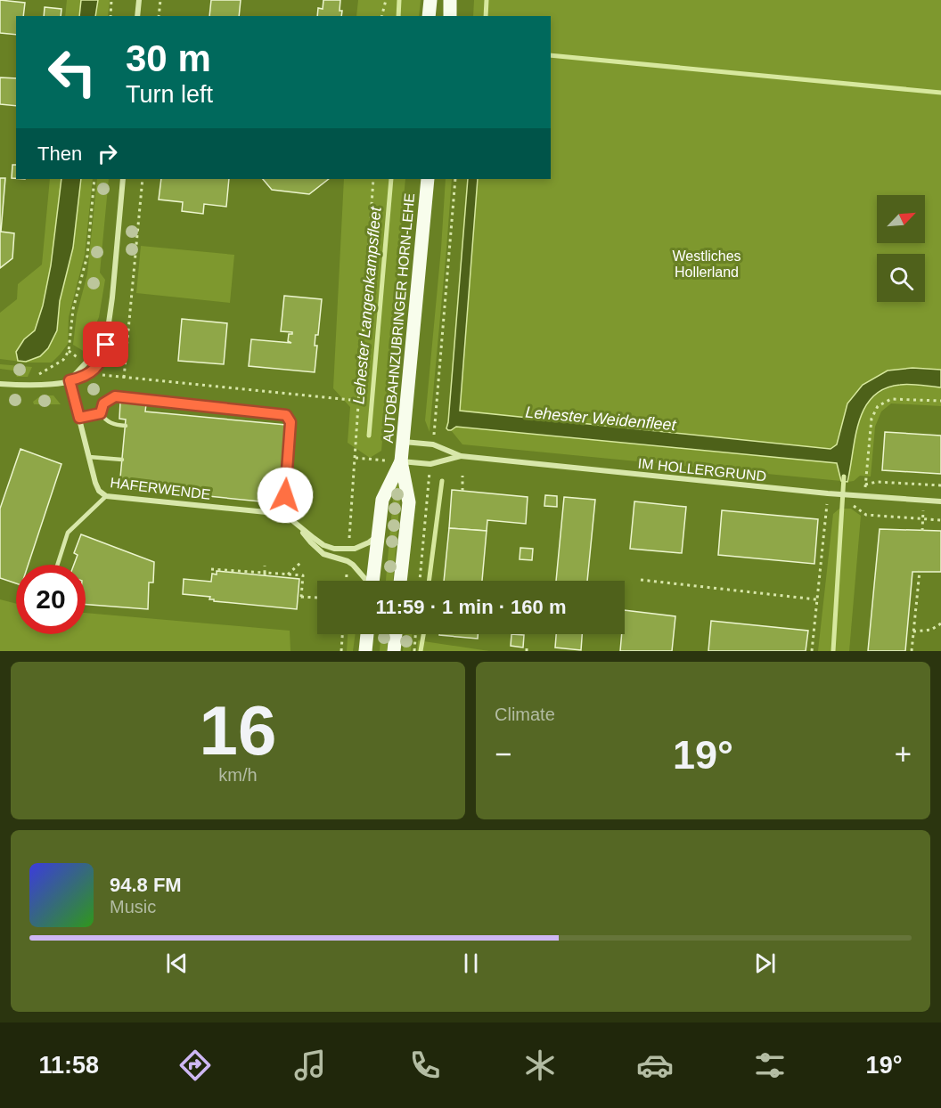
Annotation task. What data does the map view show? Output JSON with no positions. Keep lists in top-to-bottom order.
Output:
{
  "streets": {
    "main road": ["AUTOBAHNZUBRINGER HORN-LEHE"],
    "street": ["IM HOLLERGRUND", "HAFERWENDE"]
  },
  "crossings": [
    ["AUTOBAHNZUBRINGER HORN-LEHE", "IM HOLLERGRUND"]
  ],
  "water": ["Lehester Langenkampsfleet", "Lehester Weidenfleet"],
  "parks": ["Westliches Hollerland"],
  "north": "top right",
  "page": {
    "turn": ["30 m", "Turn left"],
    "then": "Then",
    "limit": "20",
    "trip": "11:59 · 1 min · 160 m",
    "tile": [
      ["16", "km/h"],
      "Climate"
    ],
    "heat": ["−", "19°", "+"],
    "song": ["94.8 FM", "Music"],
    "tabs": ["11:58", "19°"]
  }
}
